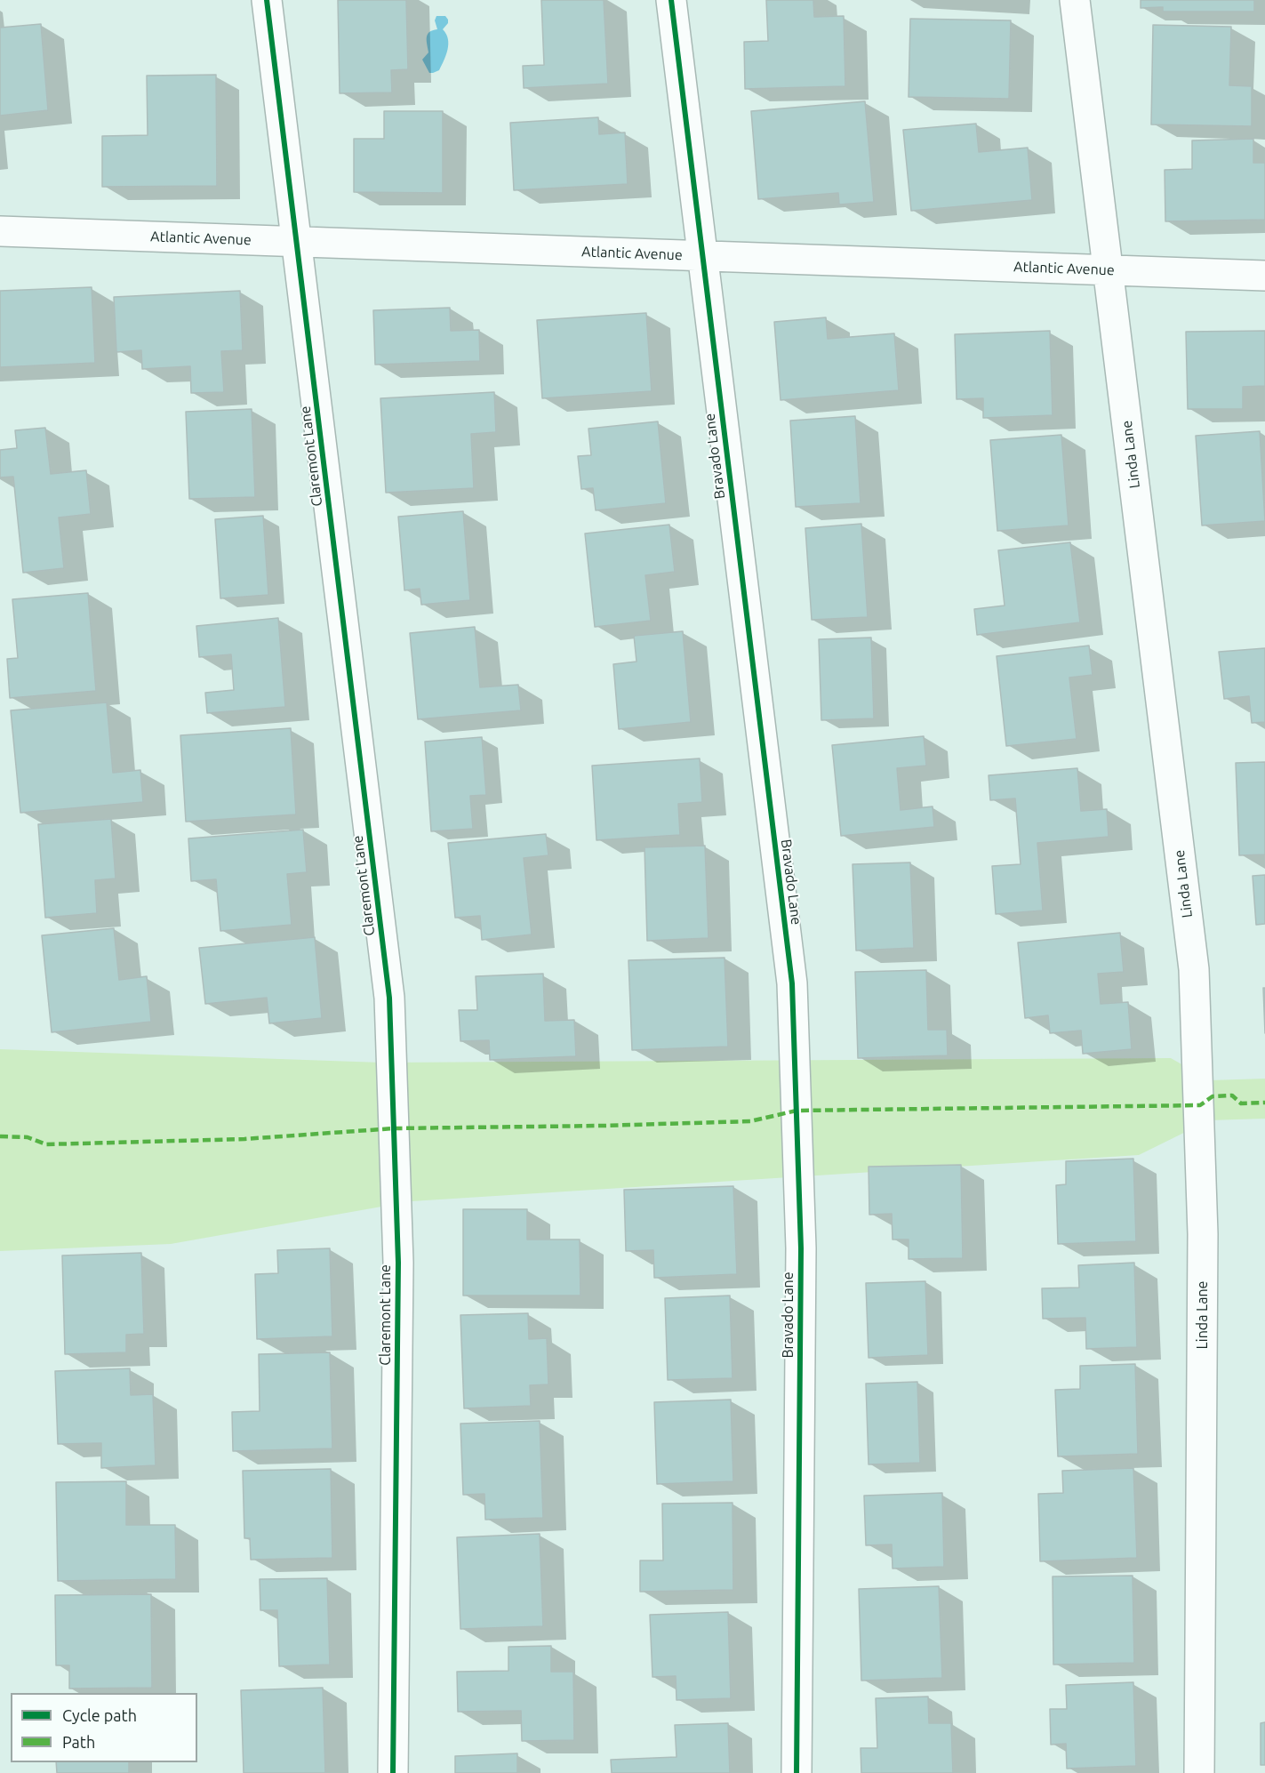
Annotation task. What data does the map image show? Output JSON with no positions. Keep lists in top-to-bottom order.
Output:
{
  "streets": {
    "street": [
      "Atlantic Avenue",
      "Linda Lane",
      "Claremont Lane",
      "Bravado Lane"
    ]
  },
  "crossings": [
    ["Atlantic Avenue", "Linda Lane"],
    ["Atlantic Avenue", "Claremont Lane"],
    ["Atlantic Avenue", "Bravado Lane"]
  ],
  "legend": ["Cycle path", "Path"]
}
